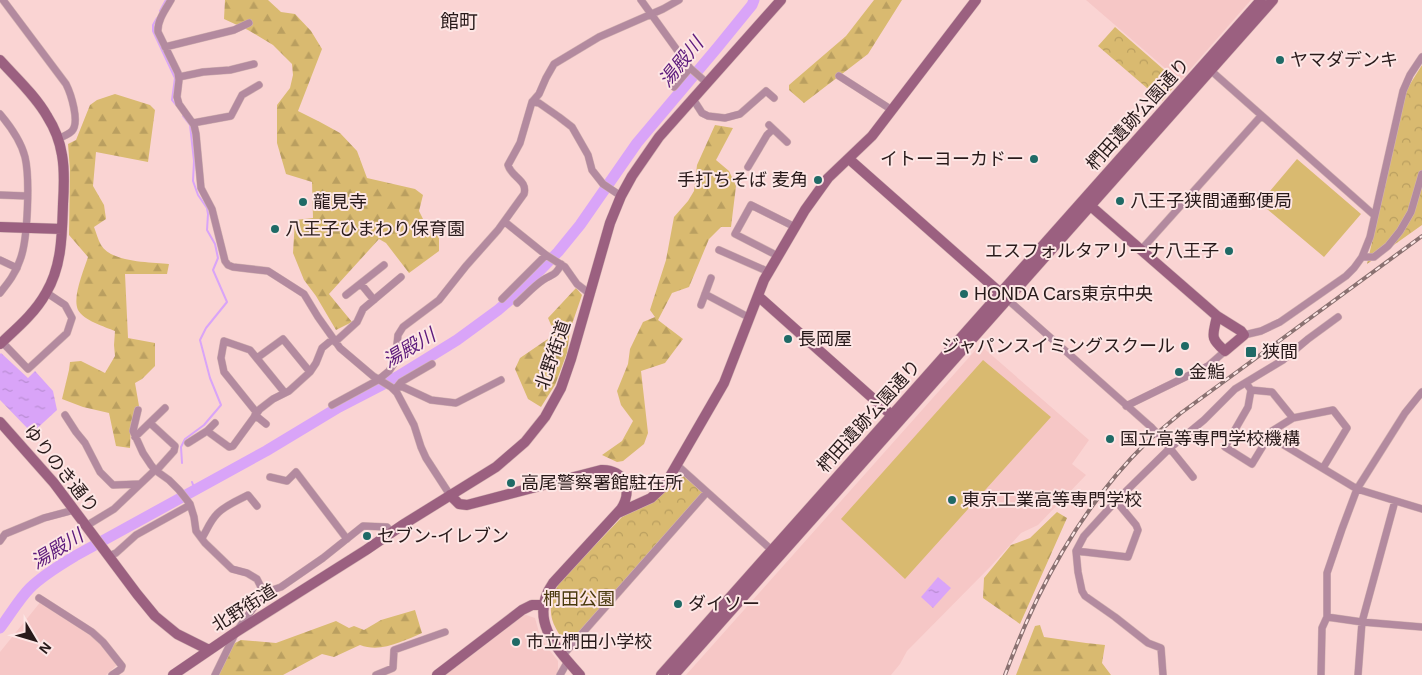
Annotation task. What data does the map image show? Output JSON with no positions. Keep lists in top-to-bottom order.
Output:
{
  "streets": {
    "street": ["椚田遺跡公園通り", "北野街道", "ゆりのき通り"]
  },
  "crossings": [
    ["北野街道", "ゆりのき通り"]
  ],
  "districts": ["館町"],
  "water": ["湯殿川"],
  "parks": ["椚田公園"],
  "places": {
    "other": [
      "ヤマダデンキ",
      "イトーヨーカドー",
      "手打ちそば 麦角",
      "八王子狭間通郵便局",
      "龍見寺",
      "八王子ひまわり保育園",
      "エスフォルタアリーナ八王子",
      "HONDA Cars東京中央",
      "長岡屋",
      "ジャパンスイミングスクール",
      "金鮨",
      "国立高等専門学校機構",
      "高尾警察署館駐在所",
      "東京工業高等専門学校",
      "セブン-イレブン",
      "ダイソー",
      "市立椚田小学校"
    ],
    "transit": ["狭間"]
  },
  "north": "bottom right"
}
